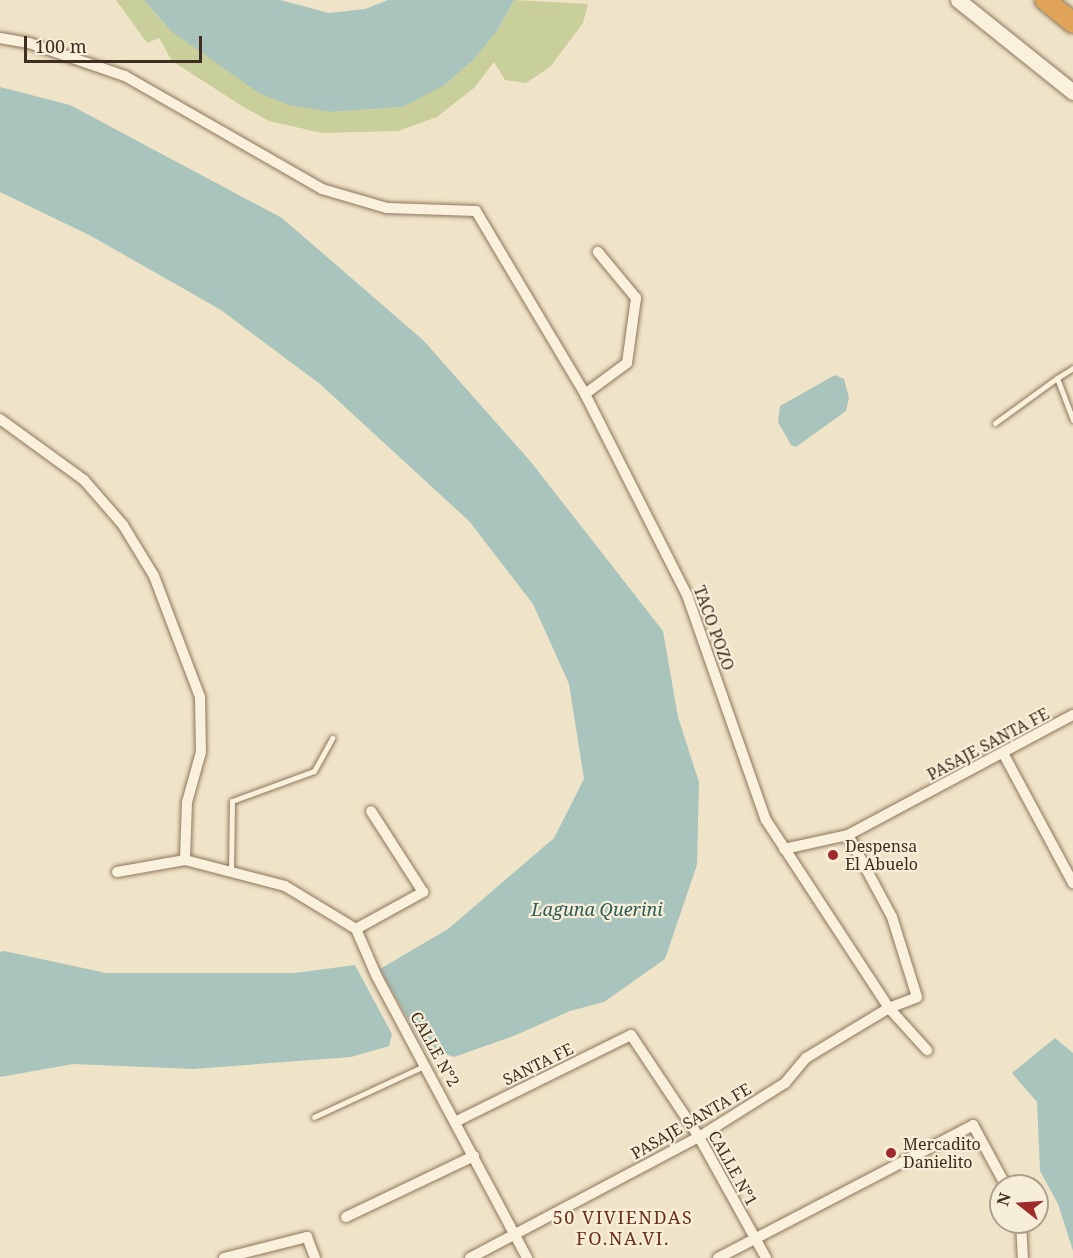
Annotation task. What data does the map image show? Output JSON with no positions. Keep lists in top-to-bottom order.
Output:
{
  "streets": {
    "street": [
      "TACO POZO",
      "PASAJE SANTA FE",
      "CALLE N°2",
      "SANTA FE",
      "CALLE N°1"
    ]
  },
  "crossings": [
    ["TACO POZO", "PASAJE SANTA FE"],
    ["PASAJE SANTA FE", "CALLE N°2"],
    ["PASAJE SANTA FE", "CALLE N°1"],
    ["CALLE N°2", "SANTA FE"],
    ["SANTA FE", "CALLE N°1"]
  ],
  "districts": ["50 VIVIENDAS FO.NA.VI."],
  "water": ["Laguna Querini"],
  "places": ["Despensa El Abuelo", "Mercadito Danielito"],
  "scale_bar": "100 m",
  "north": "left"
}
